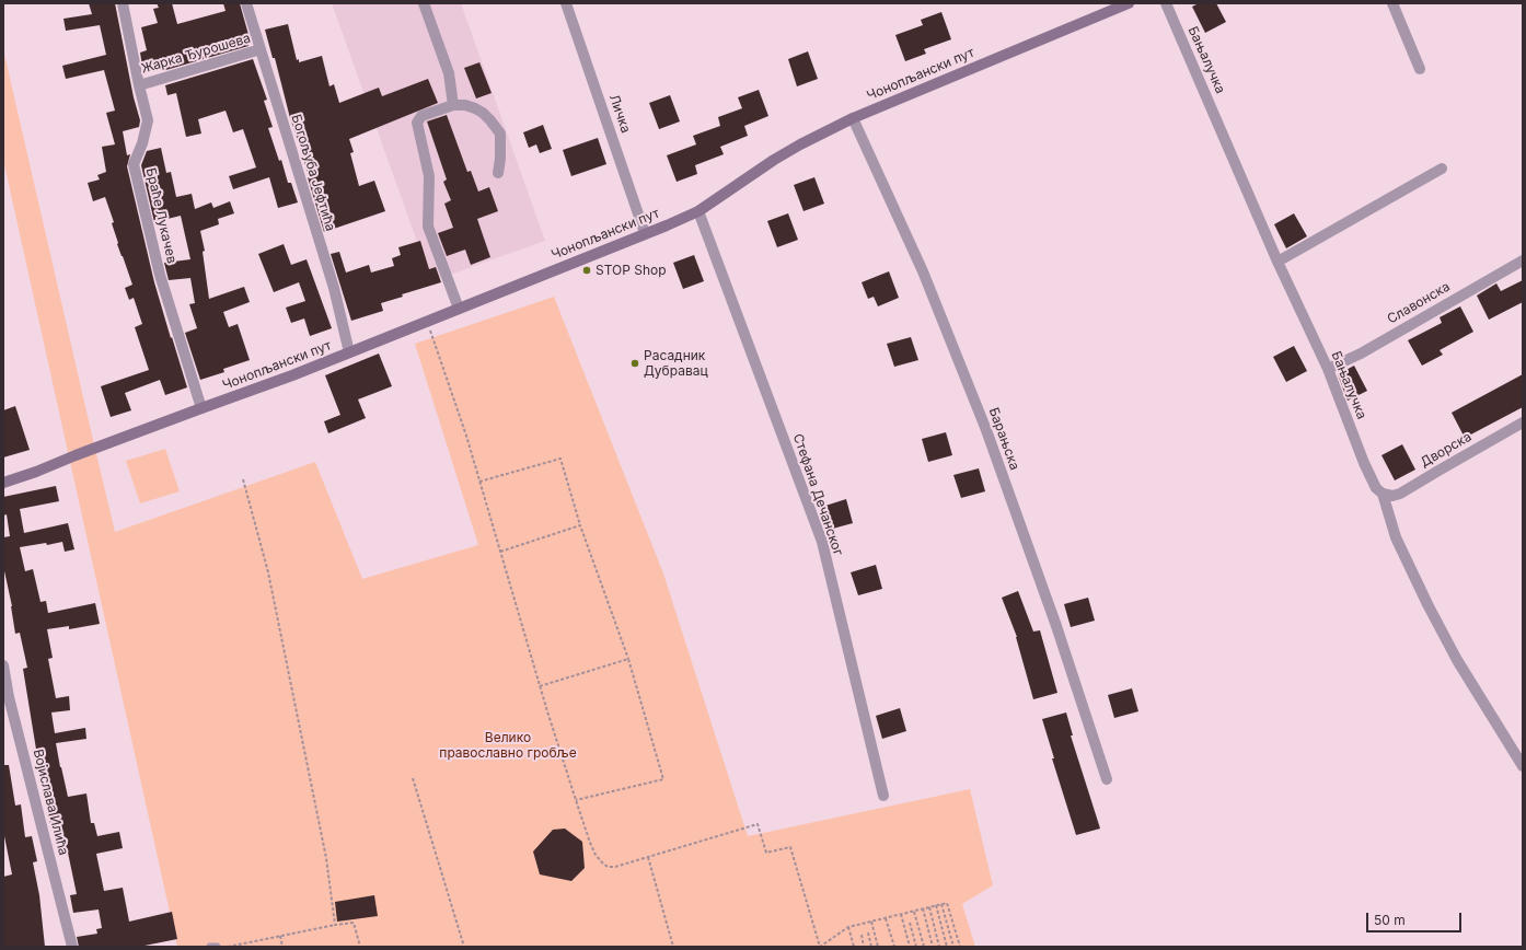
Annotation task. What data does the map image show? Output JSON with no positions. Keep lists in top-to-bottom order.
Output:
{
  "streets": {
    "street": [
      "Жарка Ђурошева",
      "Бањалучка",
      "Чонопљански пут",
      "Личка",
      "Богољуба Јефтића",
      "Браће Лукачев",
      "Славонска",
      "Барањска",
      "Дворска",
      "Стефана Дечанског",
      "Војислава Илића"
    ]
  },
  "crossings": [
    ["Жарка Ђурошева", "Богољуба Јефтића"],
    ["Жарка Ђурошева", "Браће Лукачев"],
    ["Бањалучка", "Славонска"],
    ["Бањалучка", "Дворска"],
    ["Чонопљански пут", "Личка"],
    ["Чонопљански пут", "Богољуба Јефтића"],
    ["Чонопљански пут", "Браће Лукачев"],
    ["Чонопљански пут", "Барањска"],
    ["Чонопљански пут", "Стефана Дечанског"]
  ],
  "parks": ["Велико православно гробље"],
  "places": ["STOP Shop", "Расадник Дубравац"],
  "scale_bar": "50 m"
}
